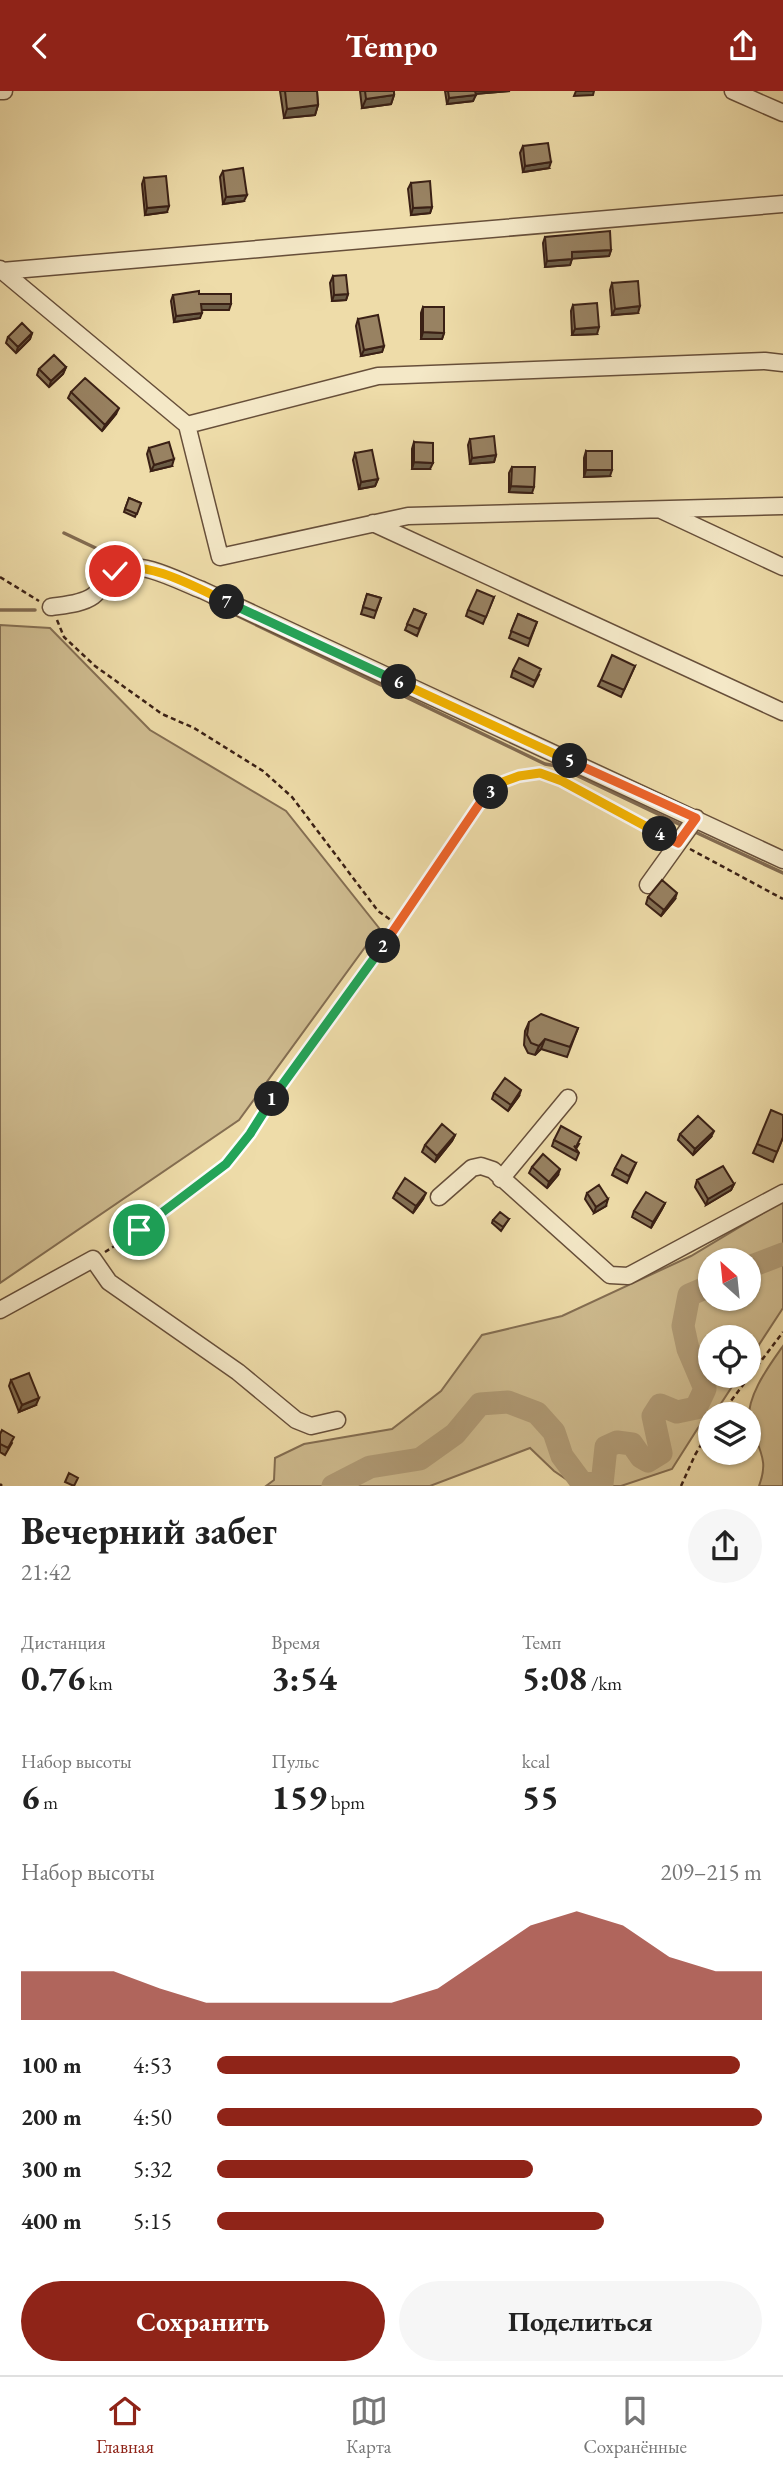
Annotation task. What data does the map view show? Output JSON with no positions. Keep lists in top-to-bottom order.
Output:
{
  "north": "top left",
  "page": {
    "header": "Tempo",
    "pins": [
      "7",
      "6",
      "5",
      "3",
      "4",
      "2",
      "1"
    ],
    "heading": ["Вечерний забег", "21:42"],
    "stats": [
      ["Дистанция", "0.76 km"],
      ["Время", "3:54"],
      ["Темп", "5:08 /km"],
      ["Набор высоты", "6 m"],
      ["Пульс", "159 bpm"],
      ["kcal", "55"]
    ],
    "chart": ["Набор высоты", "209–215 m"],
    "list": [
      {
        "name": "100 m",
        "note": "4:53"
      },
      {
        "name": "200 m",
        "note": "4:50"
      },
      {
        "name": "300 m",
        "note": "5:32"
      },
      {
        "name": "400 m",
        "note": "5:15"
      }
    ],
    "buttons": ["Сохранить", "Поделиться"],
    "tabs": ["Главная", "Карта", "Сохранённые"]
  }
}
